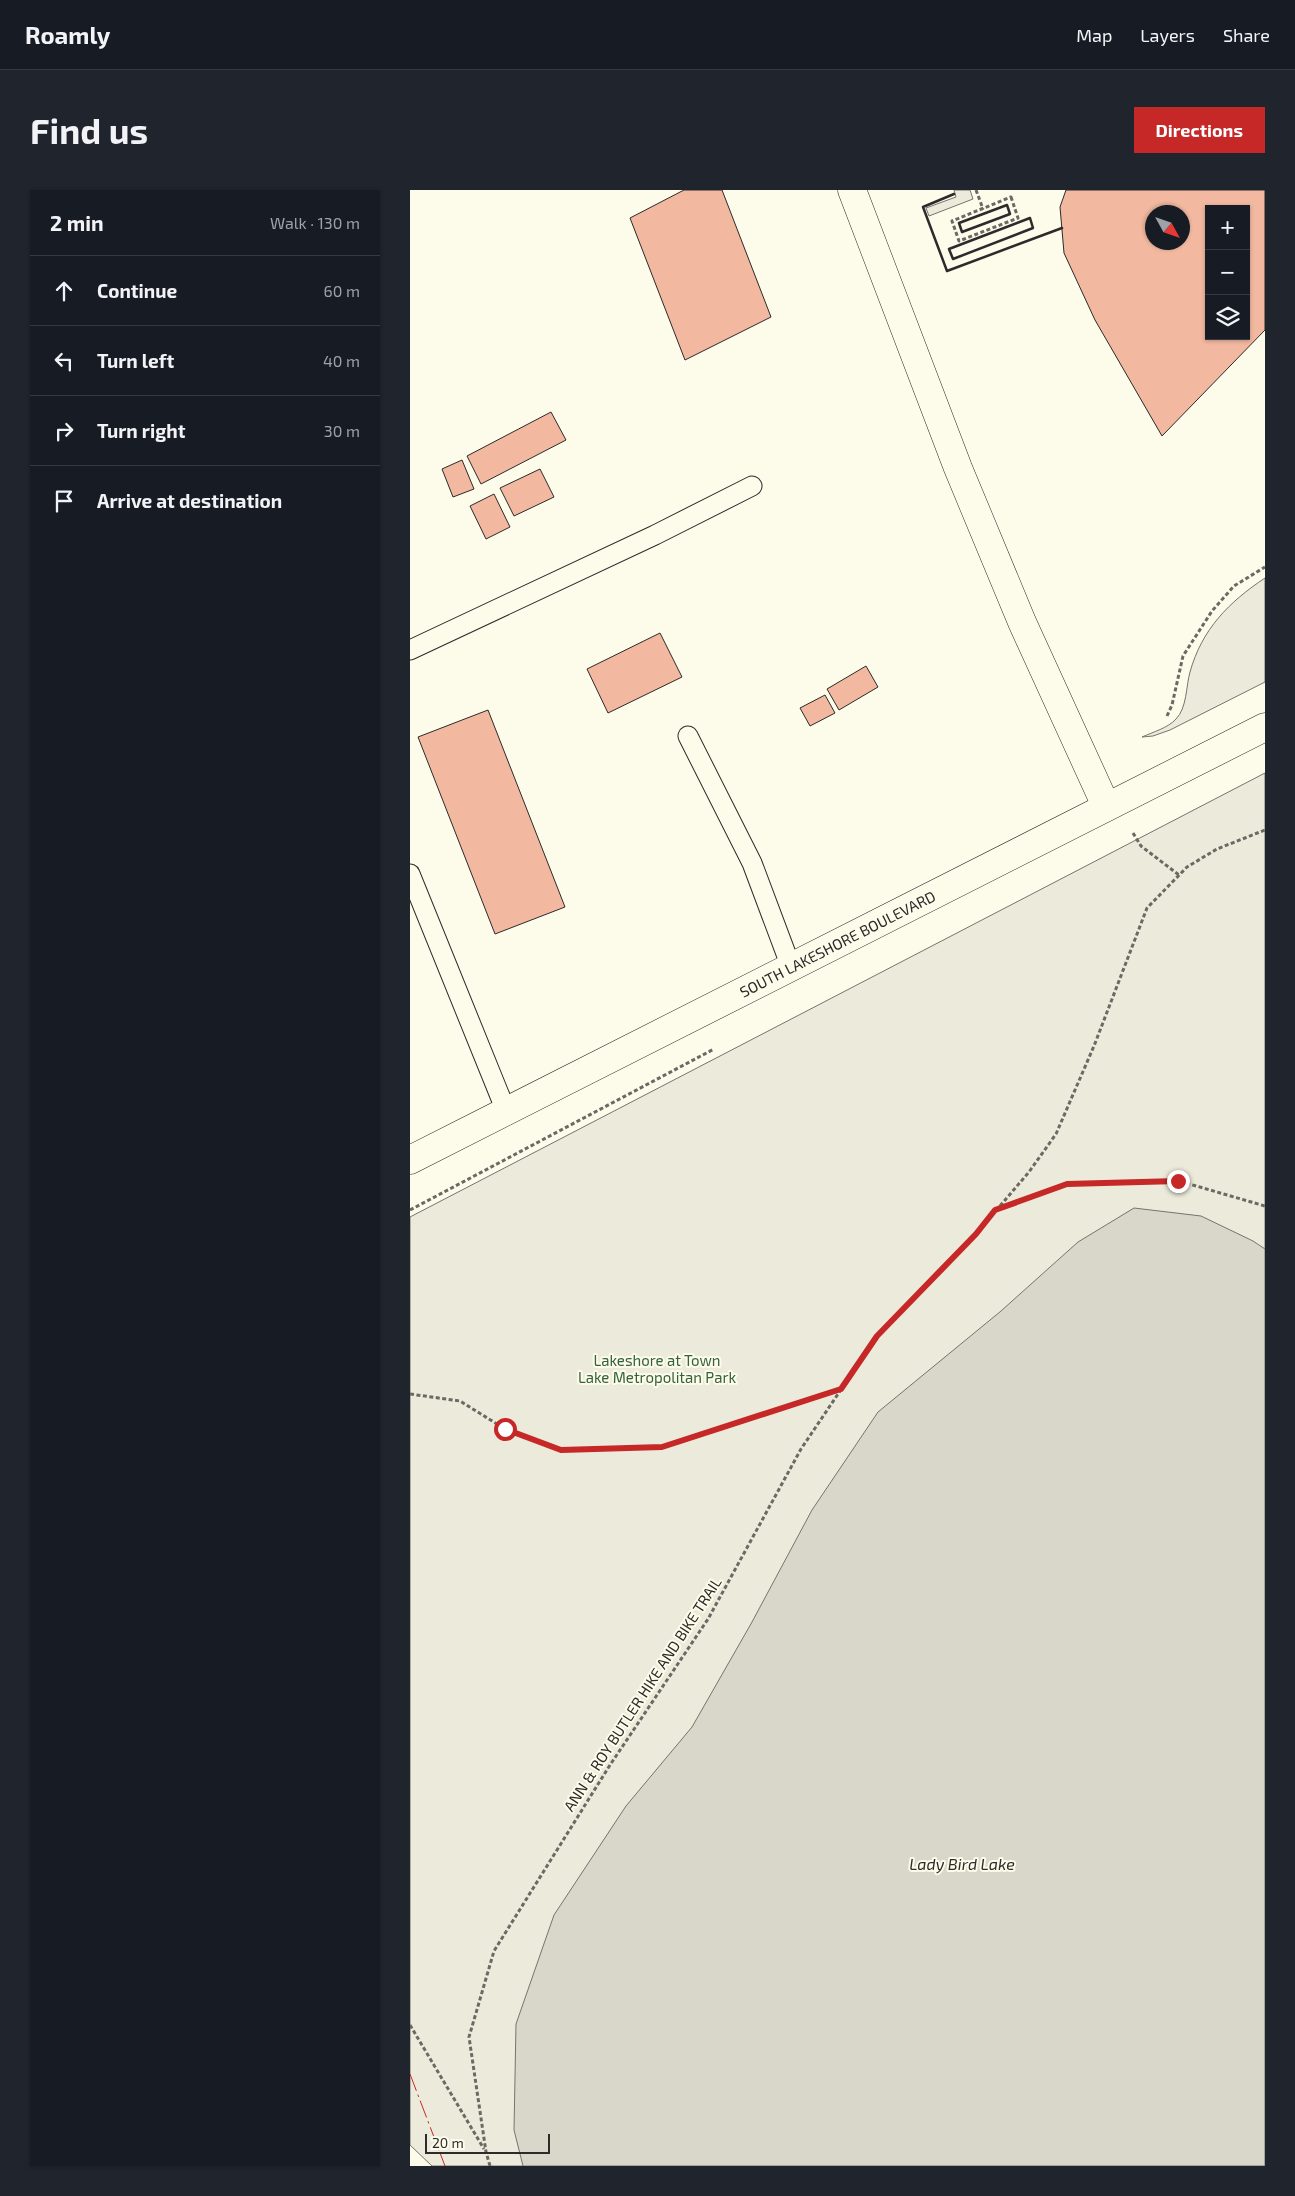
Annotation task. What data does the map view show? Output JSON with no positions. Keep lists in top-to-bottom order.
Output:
{
  "streets": {
    "main road": ["SOUTH LAKESHORE BOULEVARD"],
    "path": ["ANN & ROY BUTLER HIKE AND BIKE TRAIL"]
  },
  "water": ["Lady Bird Lake"],
  "parks": ["Lakeshore at Town Lake Metropolitan Park"],
  "scale_bar": "20 m",
  "north": "bottom right",
  "page": {
    "header": "Roamly",
    "nav": ["Map", "Layers", "Share"],
    "buttons": "Directions",
    "title": "Find us",
    "heading": ["2 min", "Walk · 130 m"],
    "map_buttons": ["+", "−"],
    "list": [
      ["Continue", "60 m"],
      ["Turn left", "40 m"],
      ["Turn right", "30 m"],
      "Arrive at destination"
    ],
    "scale": "20 m"
  }
}
